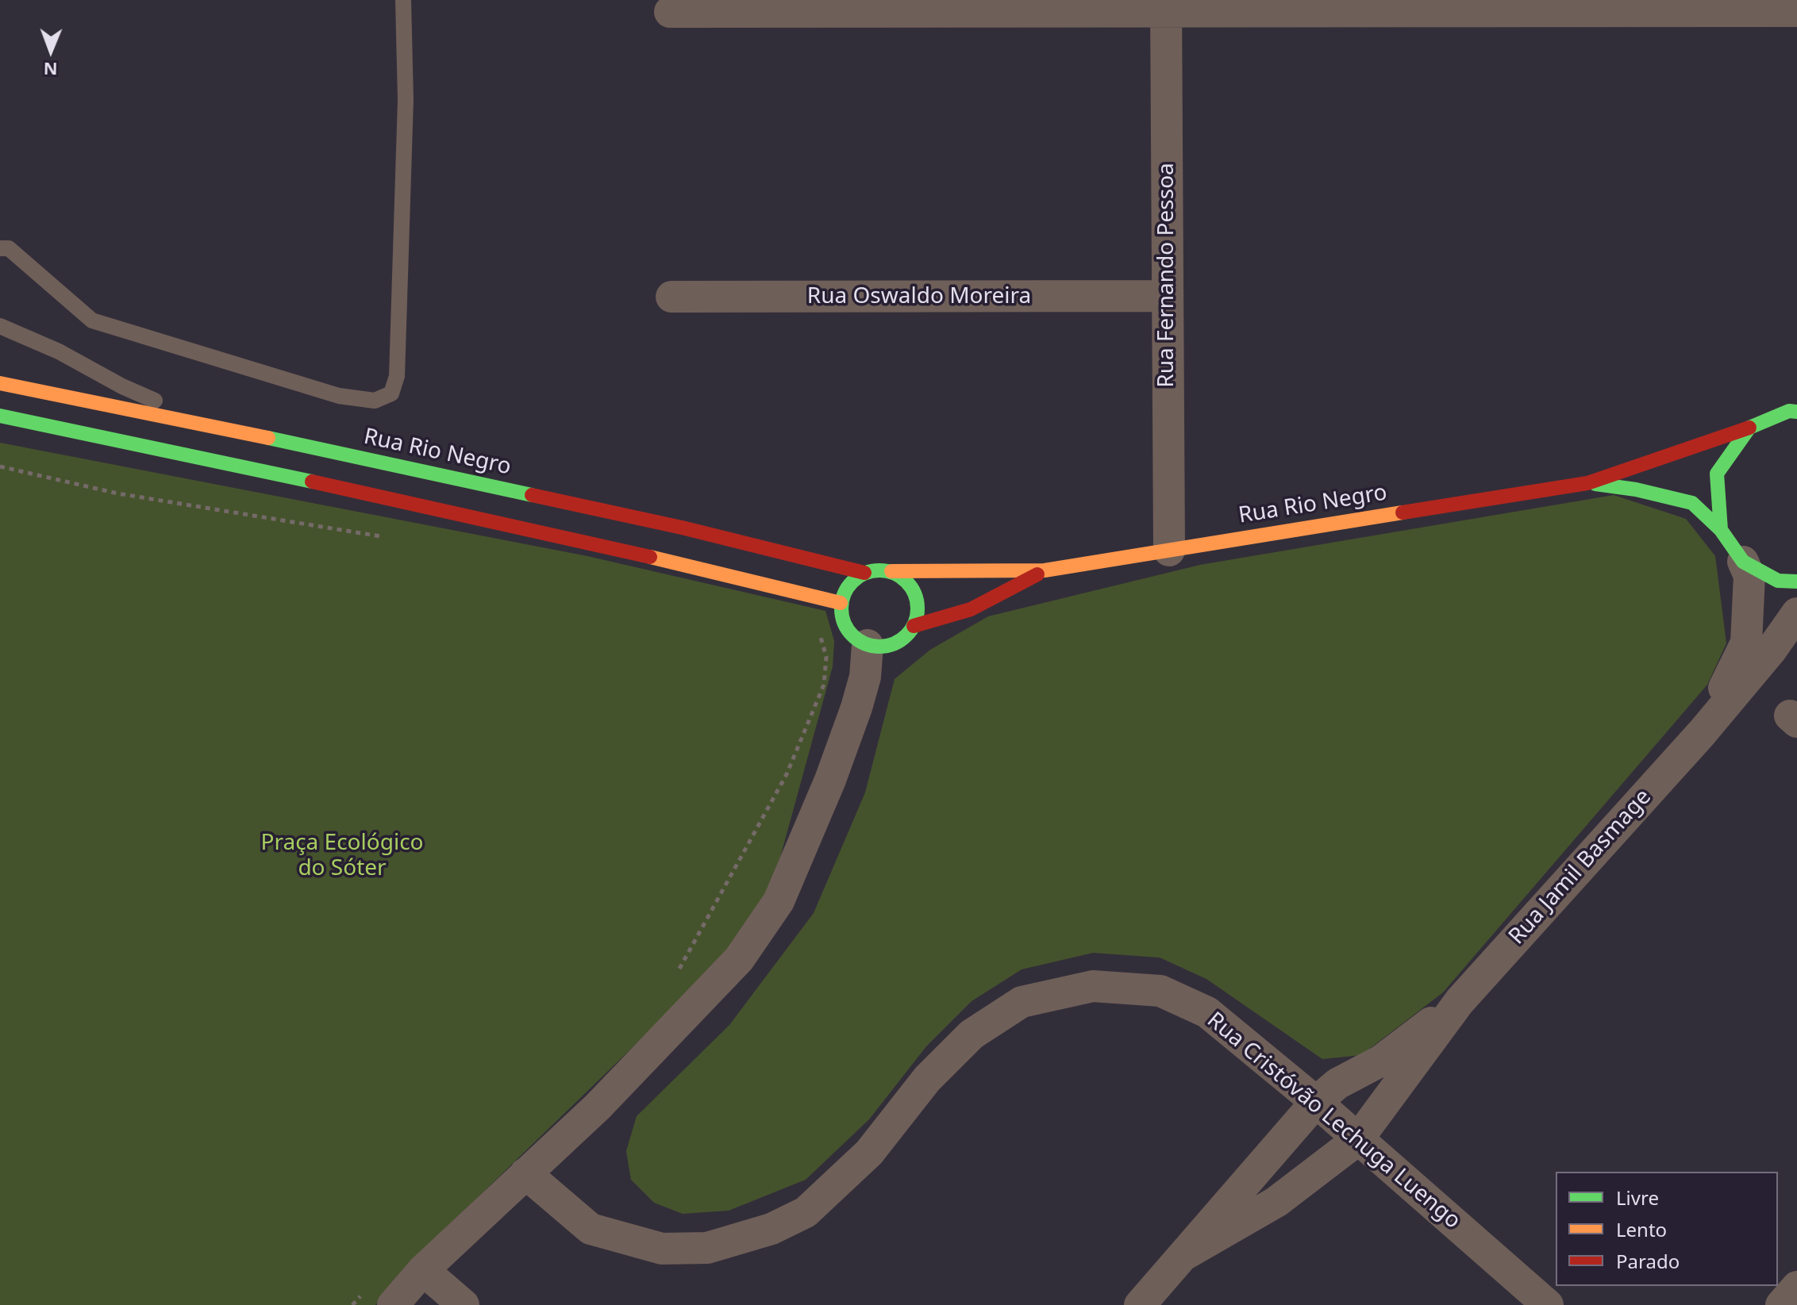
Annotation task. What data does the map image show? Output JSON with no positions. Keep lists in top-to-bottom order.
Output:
{
  "streets": {
    "main road": ["Rua Rio Negro"],
    "street": [
      "Rua Fernando Pessoa",
      "Rua Oswaldo Moreira",
      "Rua Jamil Basmage",
      "Rua Cristóvão Lechuga Luengo"
    ]
  },
  "crossings": [
    ["Rua Fernando Pessoa", "Rua Oswaldo Moreira"],
    ["Rua Fernando Pessoa", "Rua Rio Negro"],
    ["Rua Rio Negro", "Rua Jamil Basmage"],
    ["Rua Jamil Basmage", "Rua Cristóvão Lechuga Luengo"]
  ],
  "parks": ["Praça Ecológico do Sóter"],
  "legend": ["Livre", "Lento", "Parado"],
  "north": "bottom"
}
